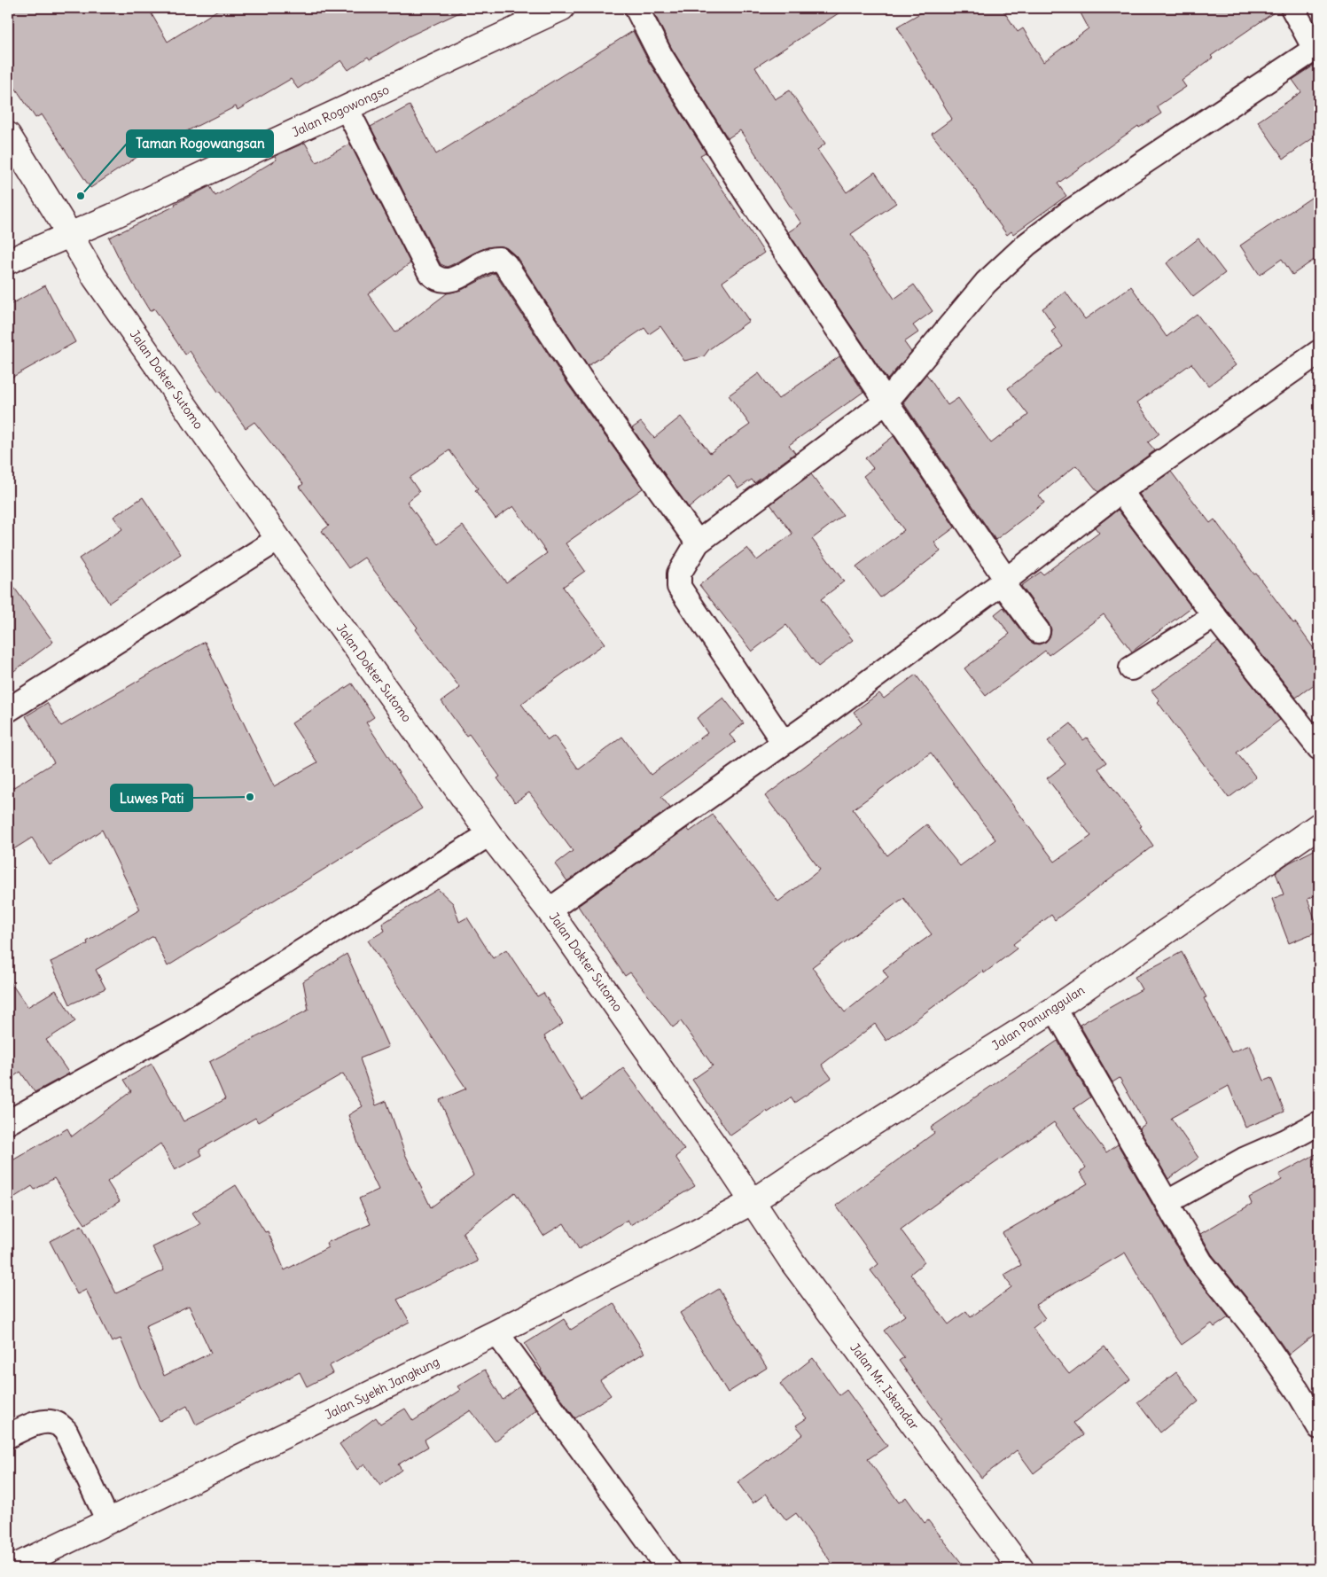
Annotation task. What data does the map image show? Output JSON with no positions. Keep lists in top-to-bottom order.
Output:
{
  "streets": {
    "main road": [
      "Jalan Rogowongso",
      "Jalan Dokter Sutomo",
      "Jalan Panunggulan",
      "Jalan Mr. Iskandar",
      "Jalan Syekh Jangkung"
    ]
  },
  "crossings": [
    ["Jalan Rogowongso", "Jalan Dokter Sutomo"],
    ["Jalan Dokter Sutomo", "Jalan Panunggulan"],
    ["Jalan Dokter Sutomo", "Jalan Mr. Iskandar"],
    ["Jalan Dokter Sutomo", "Jalan Syekh Jangkung"],
    ["Jalan Panunggulan", "Jalan Mr. Iskandar"],
    ["Jalan Panunggulan", "Jalan Syekh Jangkung"],
    ["Jalan Mr. Iskandar", "Jalan Syekh Jangkung"]
  ],
  "places": ["Taman Rogowangsan", "Luwes Pati"]
}
